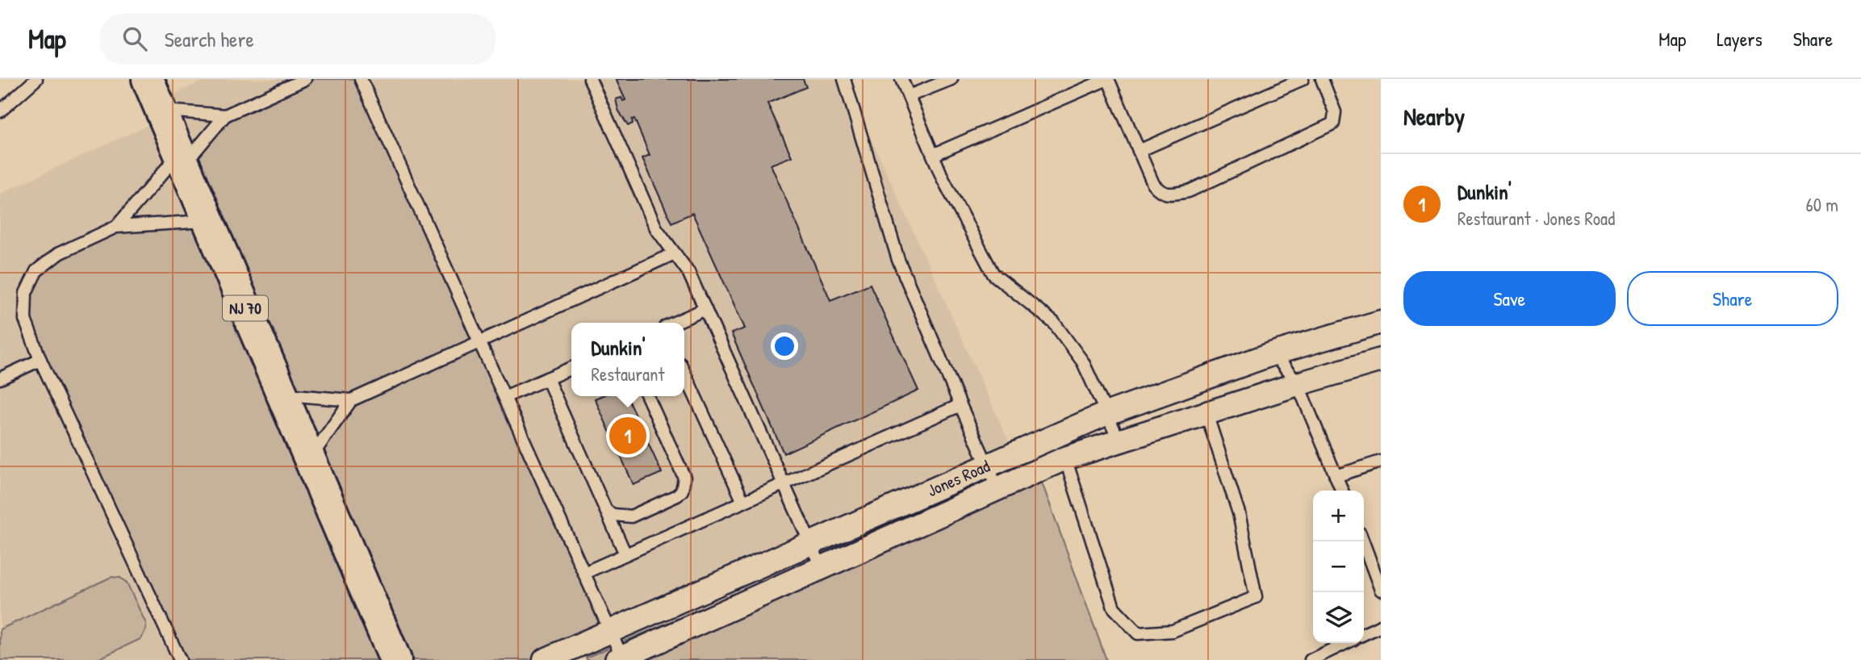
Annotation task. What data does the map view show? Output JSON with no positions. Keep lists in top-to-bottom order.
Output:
{
  "streets": {
    "highway": ["NJ 70"],
    "street": ["Jones Road"]
  },
  "page": {
    "header": "Map",
    "search": "Search here",
    "nav": ["Map", "Layers", "Share"],
    "heading": "Nearby",
    "list": [
      {
        "mark": "1",
        "name": "Dunkin'",
        "note": "Restaurant · Jones Road",
        "value": "60 m"
      }
    ],
    "buttons": ["Save", "Share"],
    "popup": ["Dunkin'", "Restaurant"],
    "pins": "1",
    "map_buttons": ["+", "−"]
  }
}
